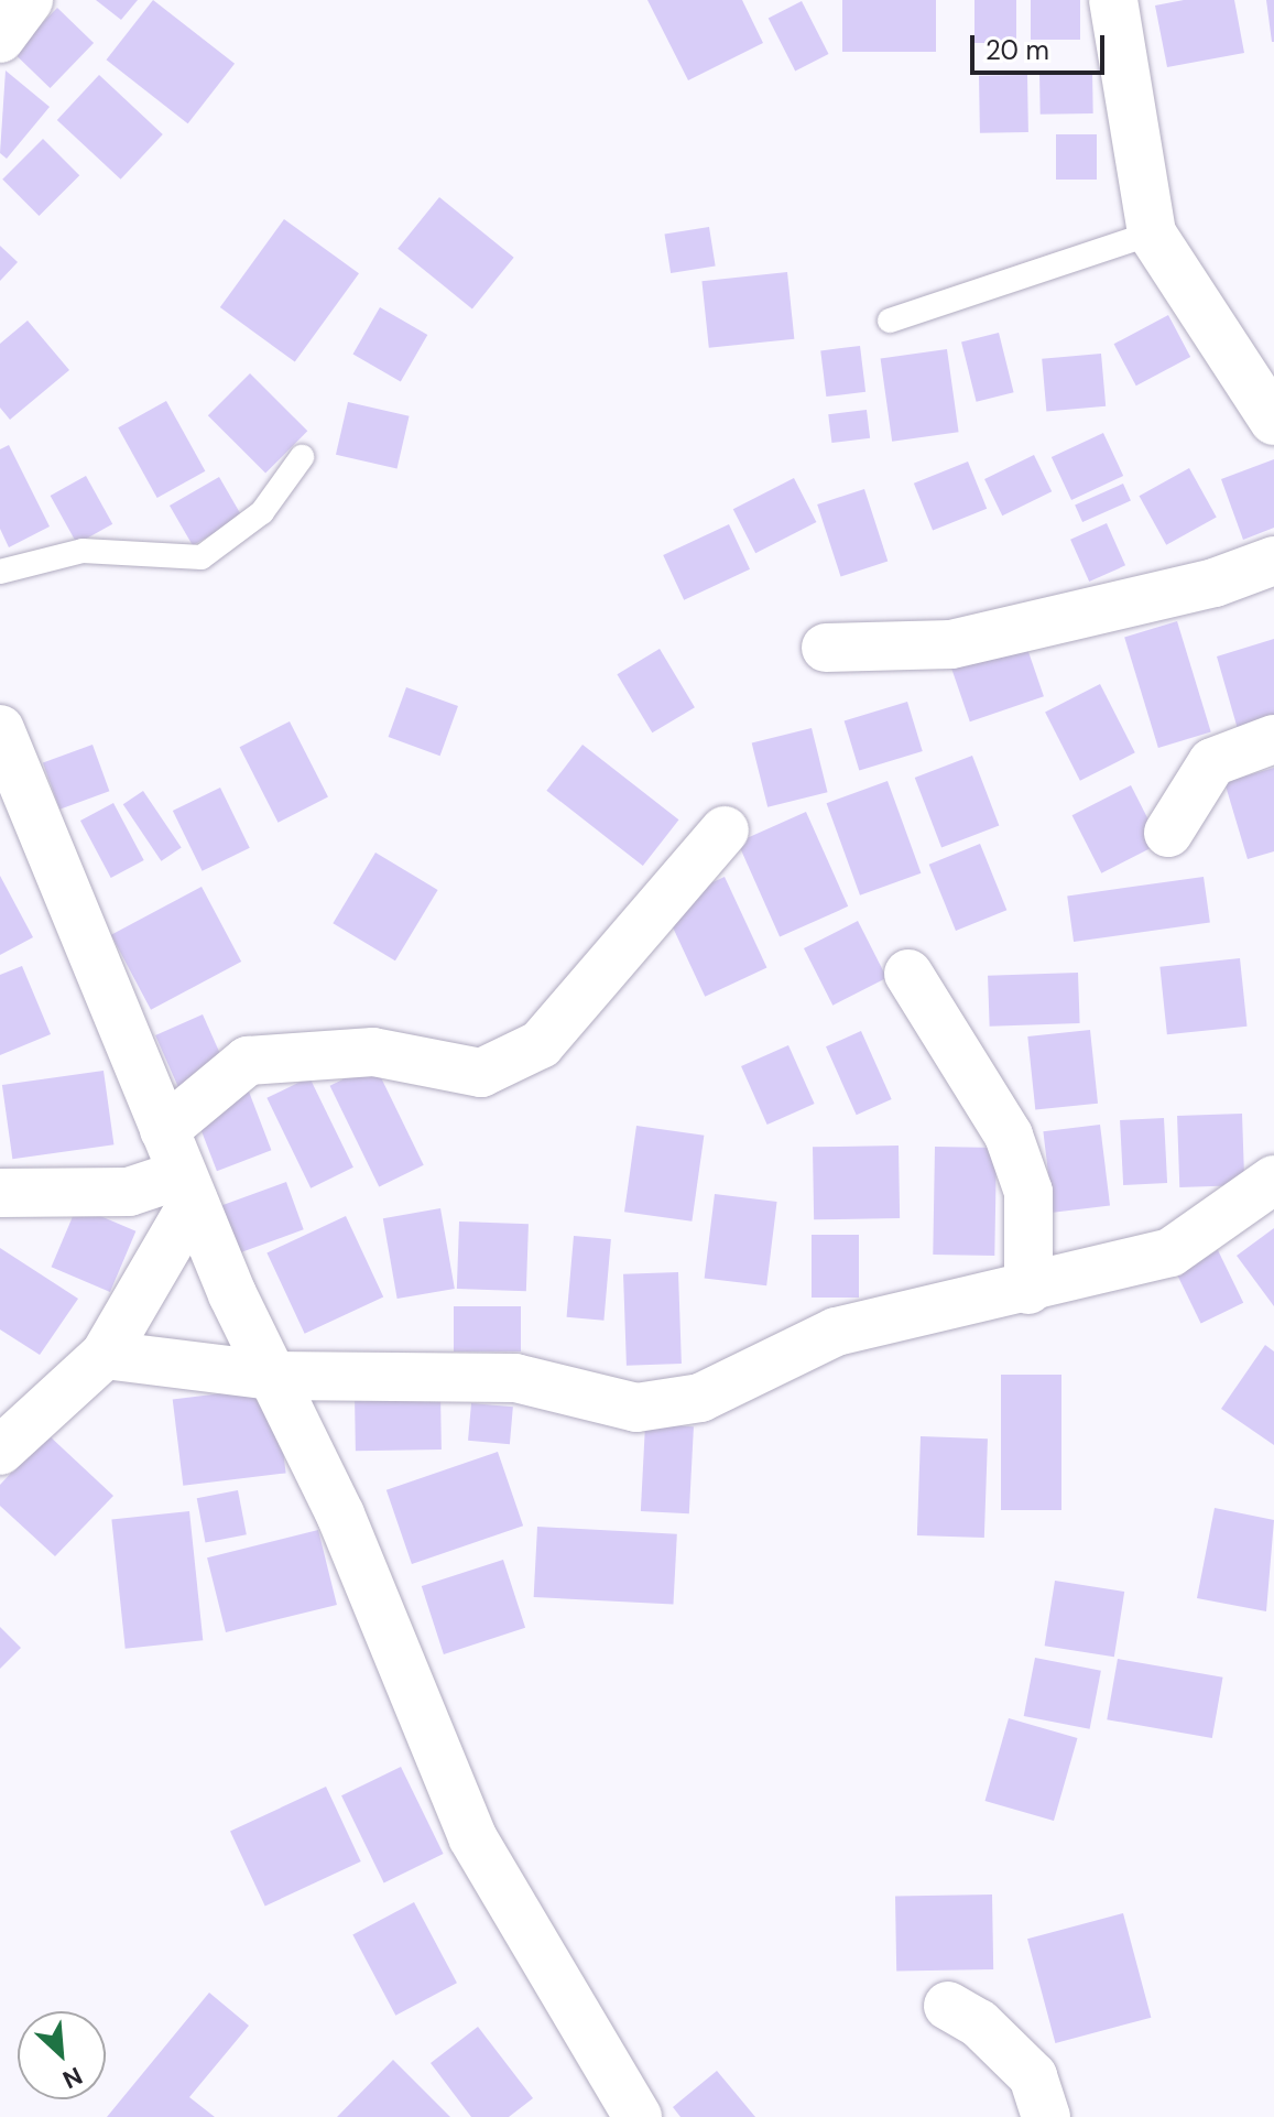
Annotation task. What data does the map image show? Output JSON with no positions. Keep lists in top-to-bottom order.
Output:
{
  "scale_bar": "20 m",
  "north": "bottom right"
}
